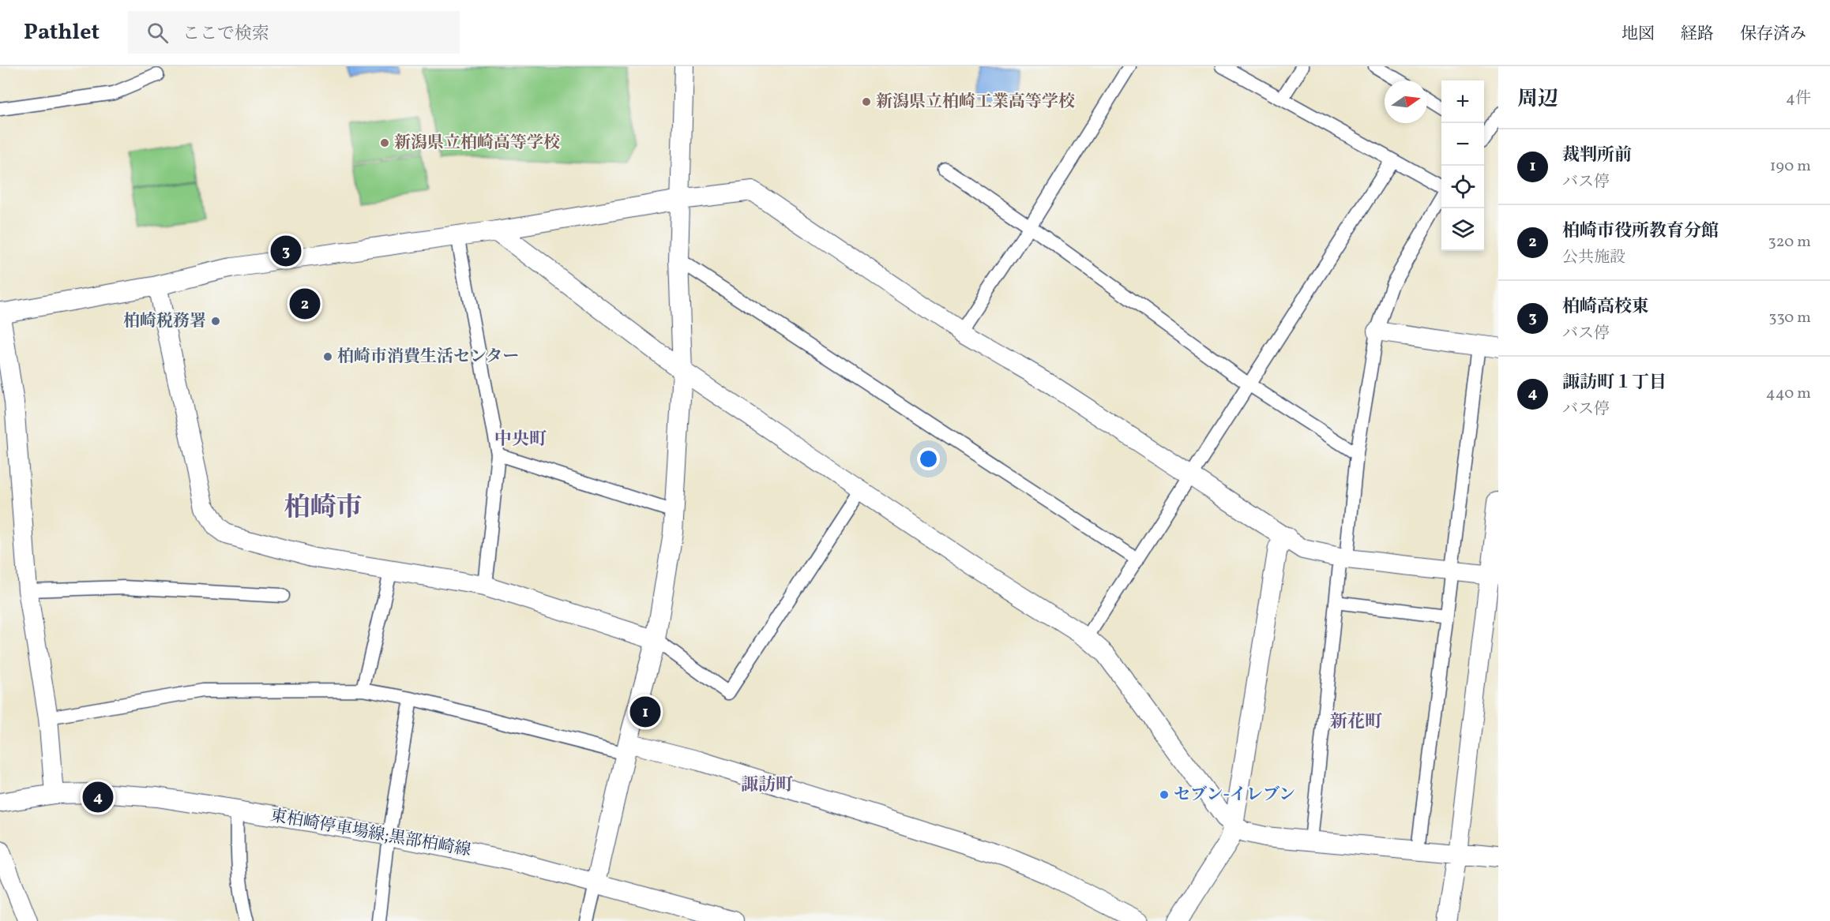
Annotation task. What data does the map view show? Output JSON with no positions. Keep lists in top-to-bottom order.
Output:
{
  "streets": {
    "street": ["東柏崎停車場線;黒部柏崎線"]
  },
  "districts": [
    "中央町",
    "柏崎市",
    "新花町",
    "諏訪町"
  ],
  "places": [
    "新潟県立柏崎工業高等学校",
    "新潟県立柏崎高等学校",
    "柏崎税務署",
    "柏崎市消費生活センター",
    "セブン-イレブン"
  ],
  "north": "right",
  "page": {
    "header": "Pathlet",
    "search": "ここで検索",
    "nav": ["地図", "経路", "保存済み"],
    "heading": ["周辺", "4件"],
    "map_buttons": ["+", "−"],
    "list": [
      {
        "mark": "1",
        "name": "裁判所前",
        "note": "バス停",
        "value": "190 m"
      },
      {
        "mark": "2",
        "name": "柏崎市役所教育分館",
        "note": "公共施設",
        "value": "320 m"
      },
      {
        "mark": "3",
        "name": "柏崎高校東",
        "note": "バス停",
        "value": "330 m"
      },
      {
        "mark": "4",
        "name": "諏訪町１丁目",
        "note": "バス停",
        "value": "440 m"
      }
    ],
    "pins": [
      "3",
      "2",
      "1",
      "4"
    ]
  }
}
